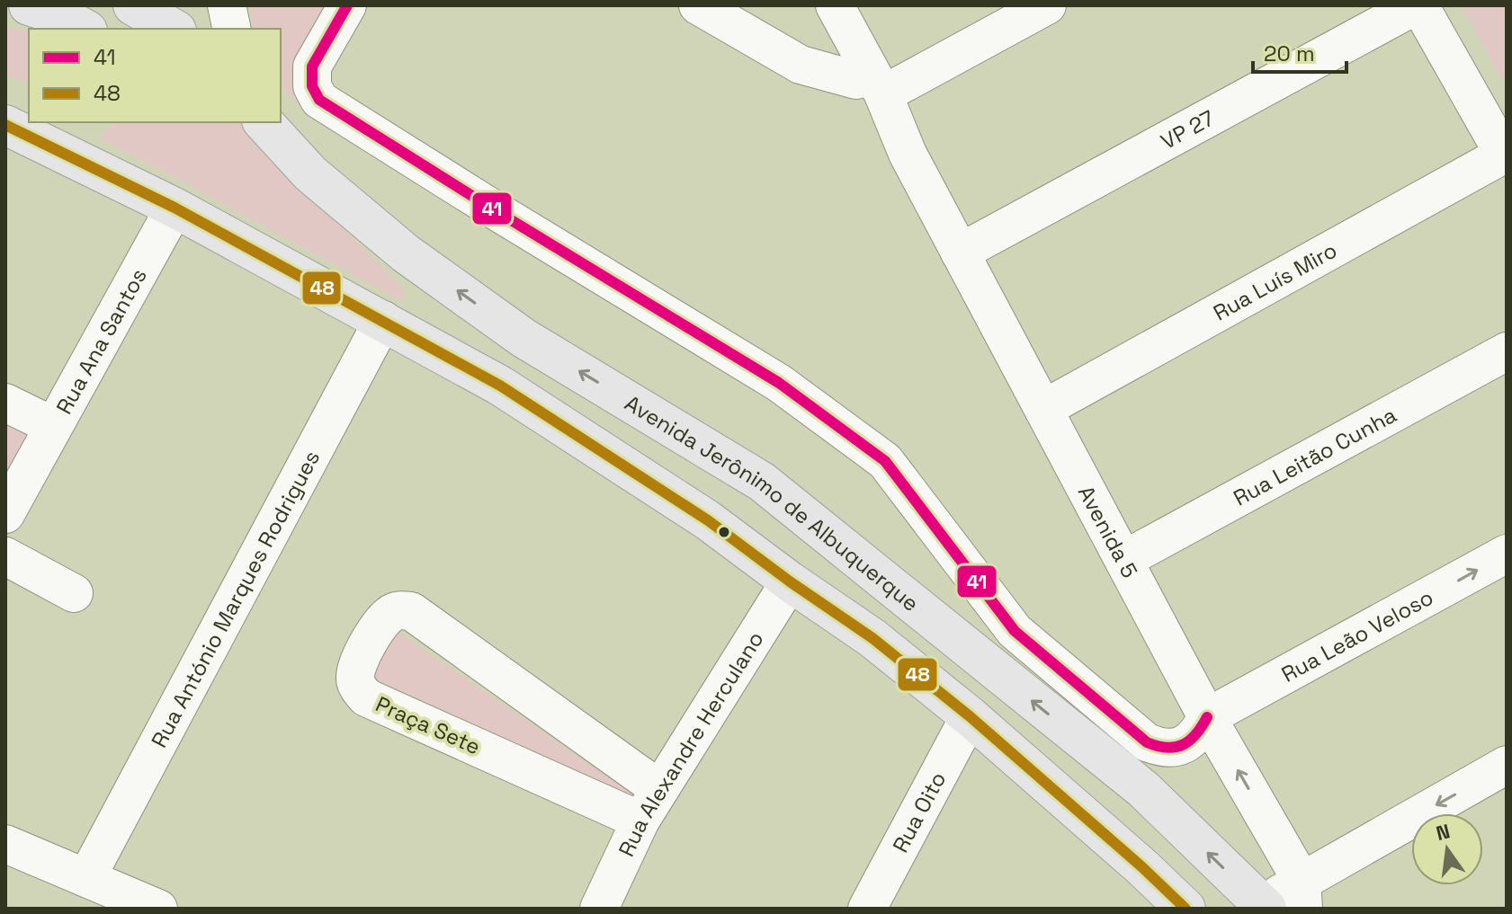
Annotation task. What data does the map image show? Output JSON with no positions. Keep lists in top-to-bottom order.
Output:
{
  "streets": {
    "main road": ["Avenida Jerônimo de Albuquerque"],
    "street": [
      "VP 27",
      "Rua Luís Miro",
      "Rua Ana Santos",
      "Rua Leitão Cunha",
      "Avenida 5",
      "Rua António Marques Rodrigues",
      "Rua Leão Veloso",
      "Praça Sete",
      "Rua Alexandre Herculano",
      "Rua Oito"
    ]
  },
  "crossings": [
    ["VP 27", "Avenida 5"],
    ["Rua Luís Miro", "Avenida 5"],
    ["Rua Leitão Cunha", "Avenida 5"],
    ["Avenida 5", "Rua Leão Veloso"],
    ["Praça Sete", "Rua Alexandre Herculano"]
  ],
  "lines": ["transit line 41", "transit line 48"],
  "legend": ["41", "48"],
  "scale_bar": "20 m",
  "north": "top"
}
